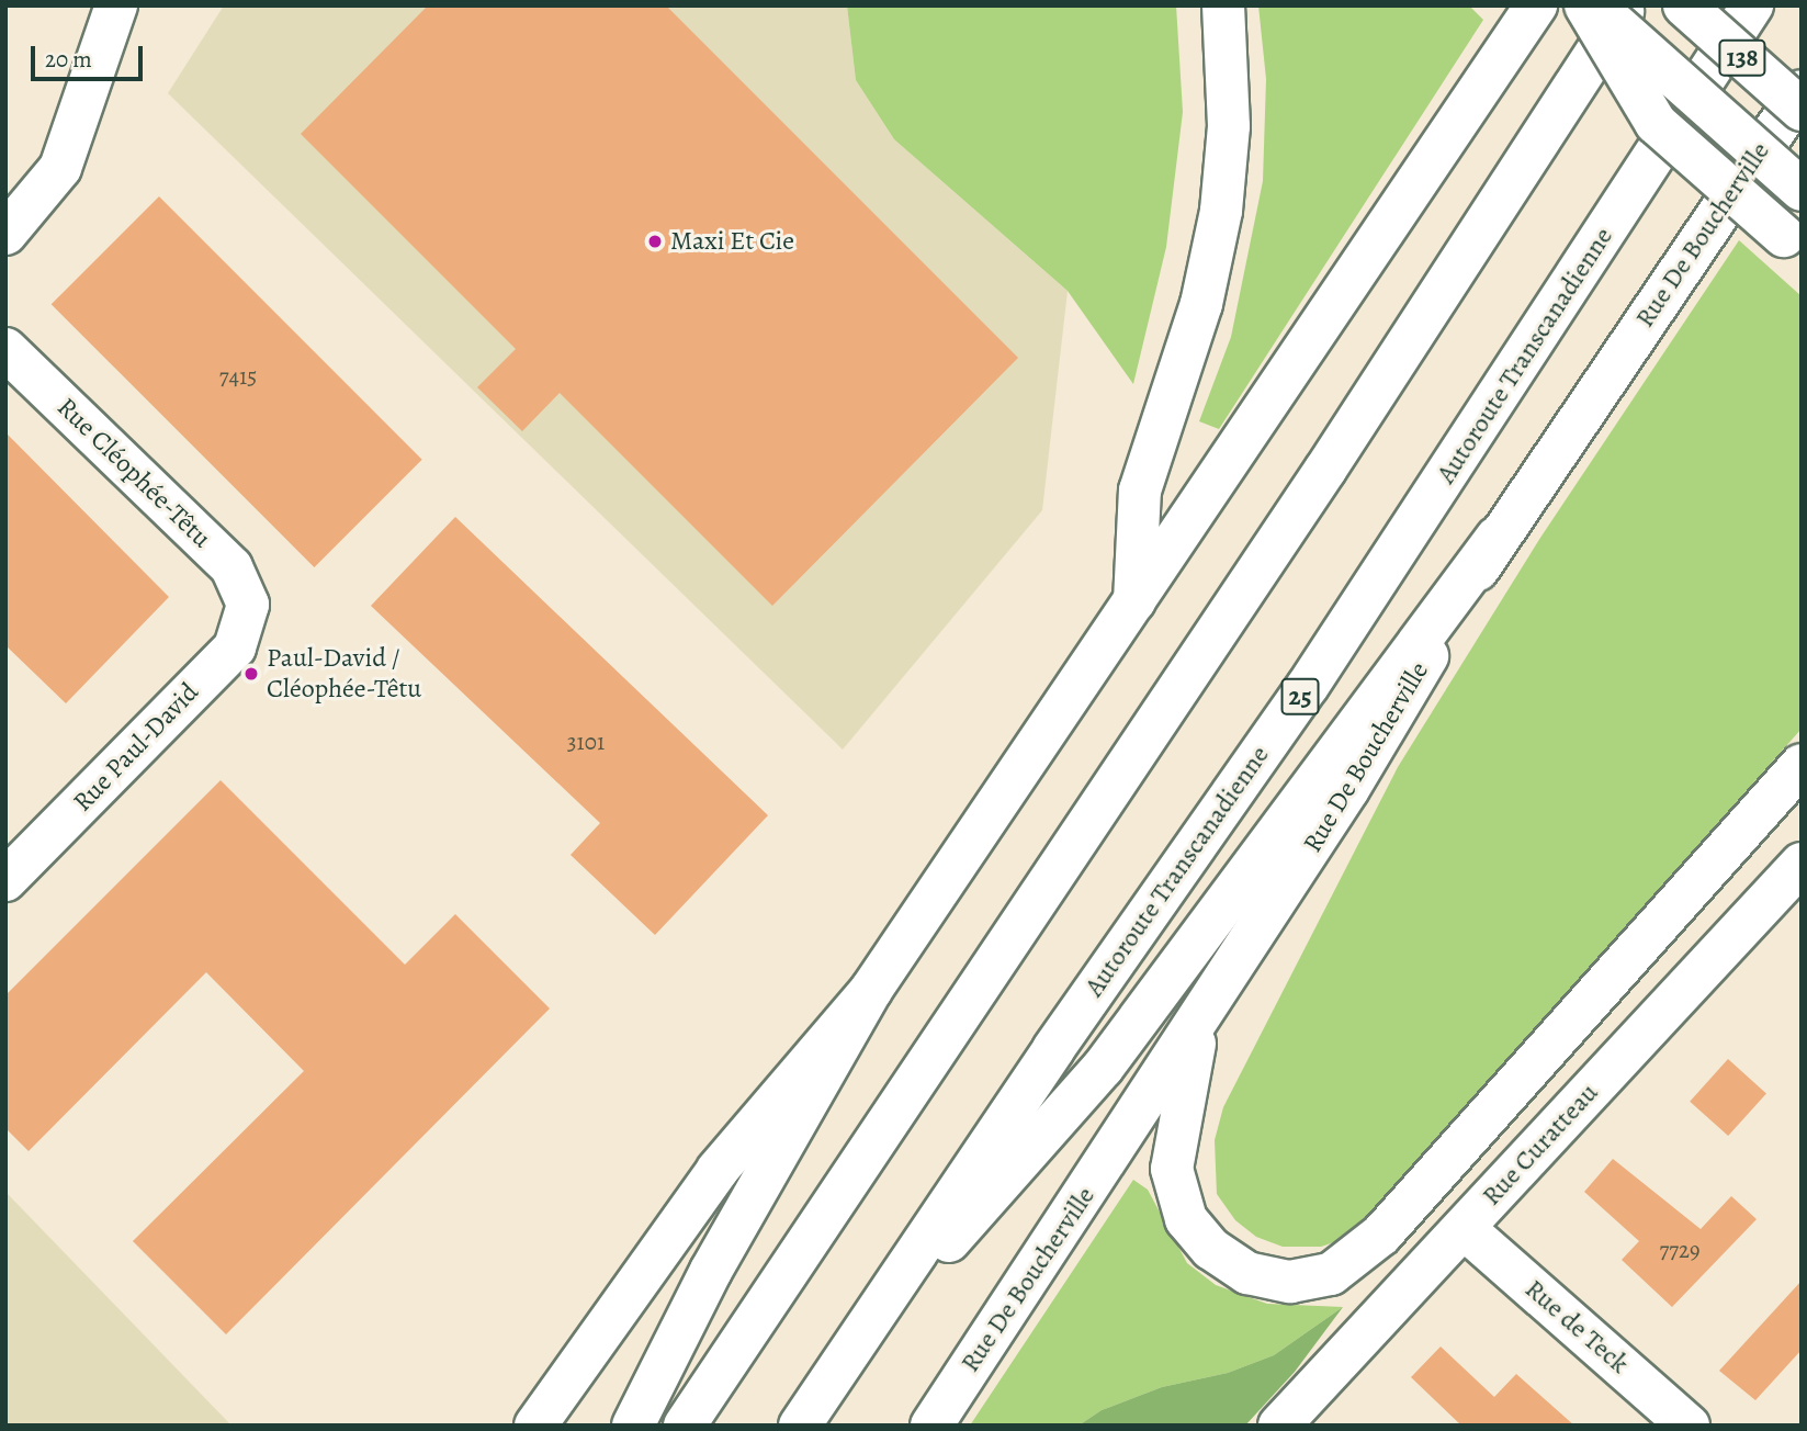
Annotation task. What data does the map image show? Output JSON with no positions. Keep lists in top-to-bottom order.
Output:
{
  "streets": {
    "main road": [
      "138",
      "Rue De Boucherville",
      "Autoroute Transcanadienne",
      "Rue Cléophée-Têtu",
      "25",
      "Rue Paul-David",
      "Rue Curatteau",
      "Rue de Teck"
    ]
  },
  "crossings": [
    ["Rue Cléophée-Têtu", "Rue Paul-David"],
    ["Rue Curatteau", "Rue de Teck"]
  ],
  "places": ["Maxi Et Cie", "Paul-David / Cléophée-Têtu"],
  "house_numbers": ["7415", "3101", "7729"],
  "scale_bar": "20 m"
}
